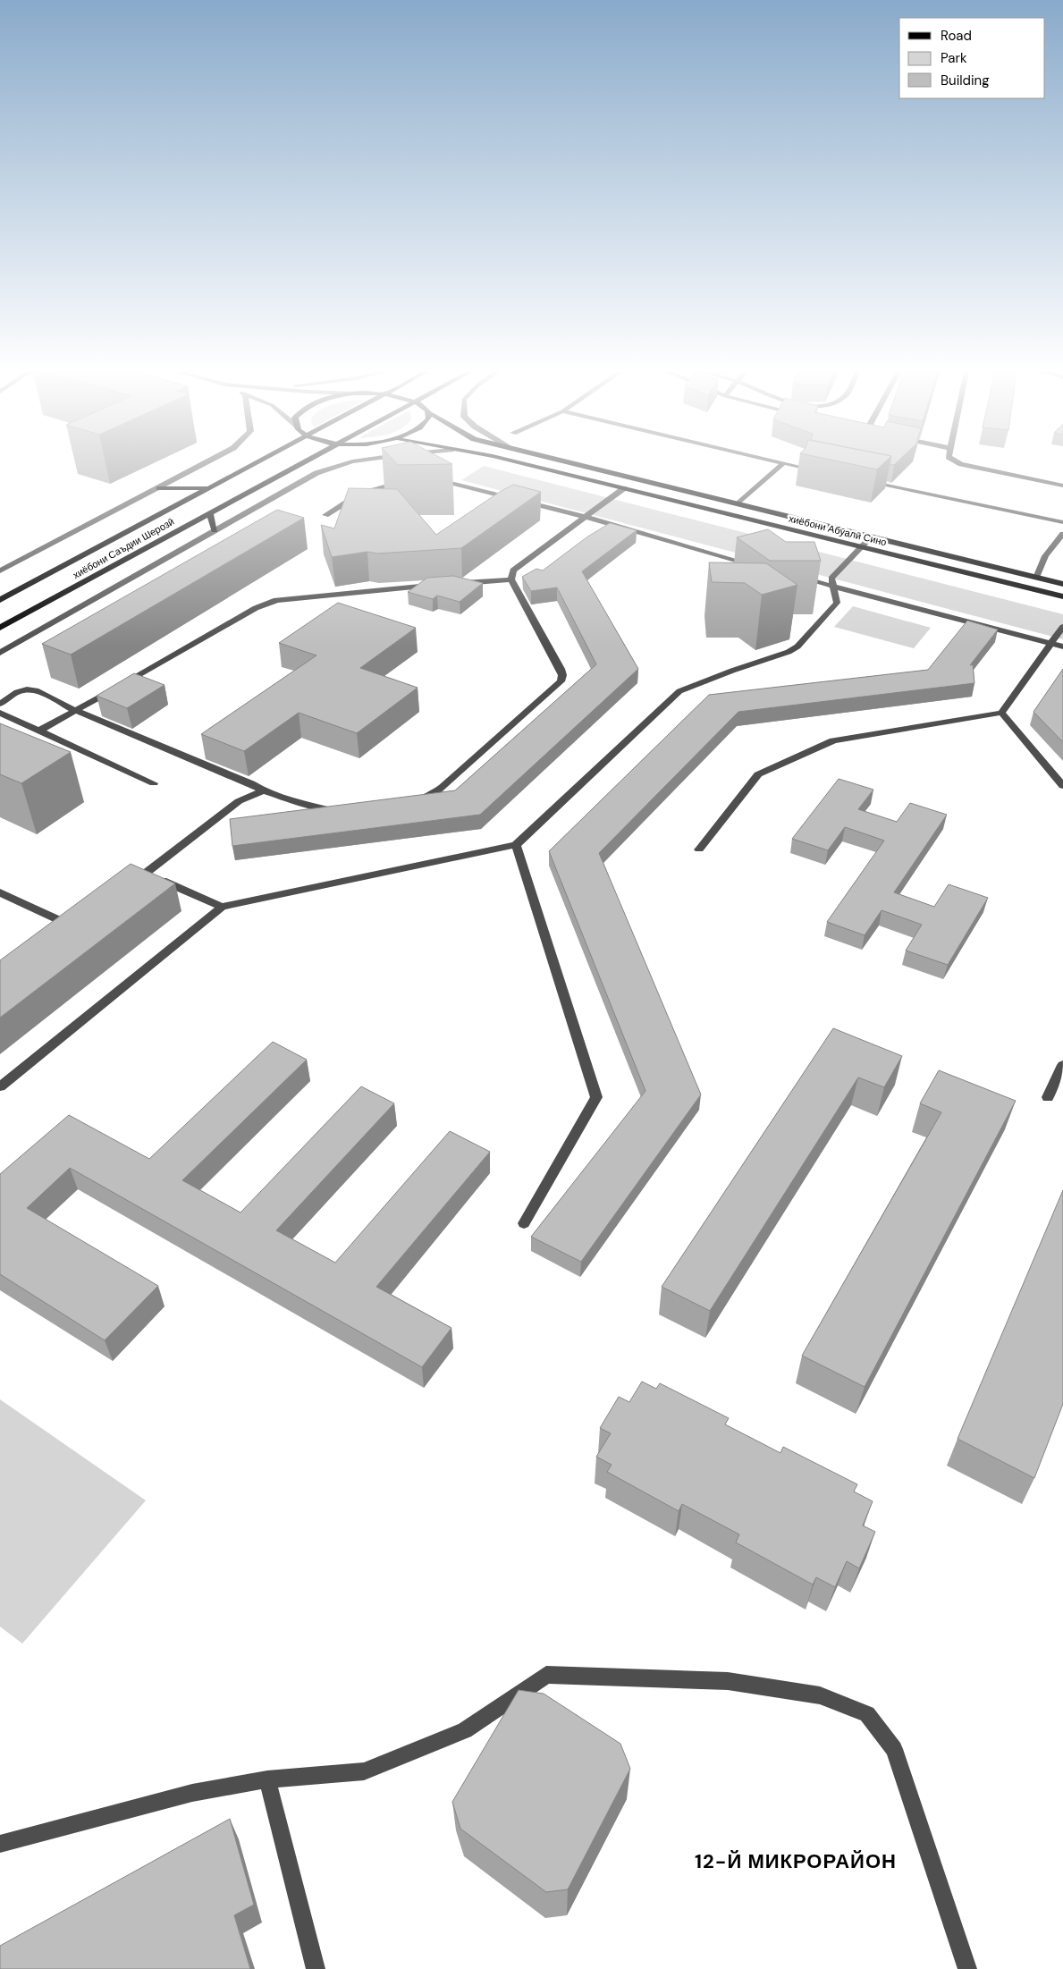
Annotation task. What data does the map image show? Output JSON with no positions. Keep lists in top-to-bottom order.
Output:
{
  "streets": {
    "main road": ["хиёбони Абӯалӣ Сино", "хиёбони Саъдии Шерозӣ"]
  },
  "districts": ["12-Й МИКРОРАЙОН"],
  "legend": ["Road", "Park", "Building"]
}
